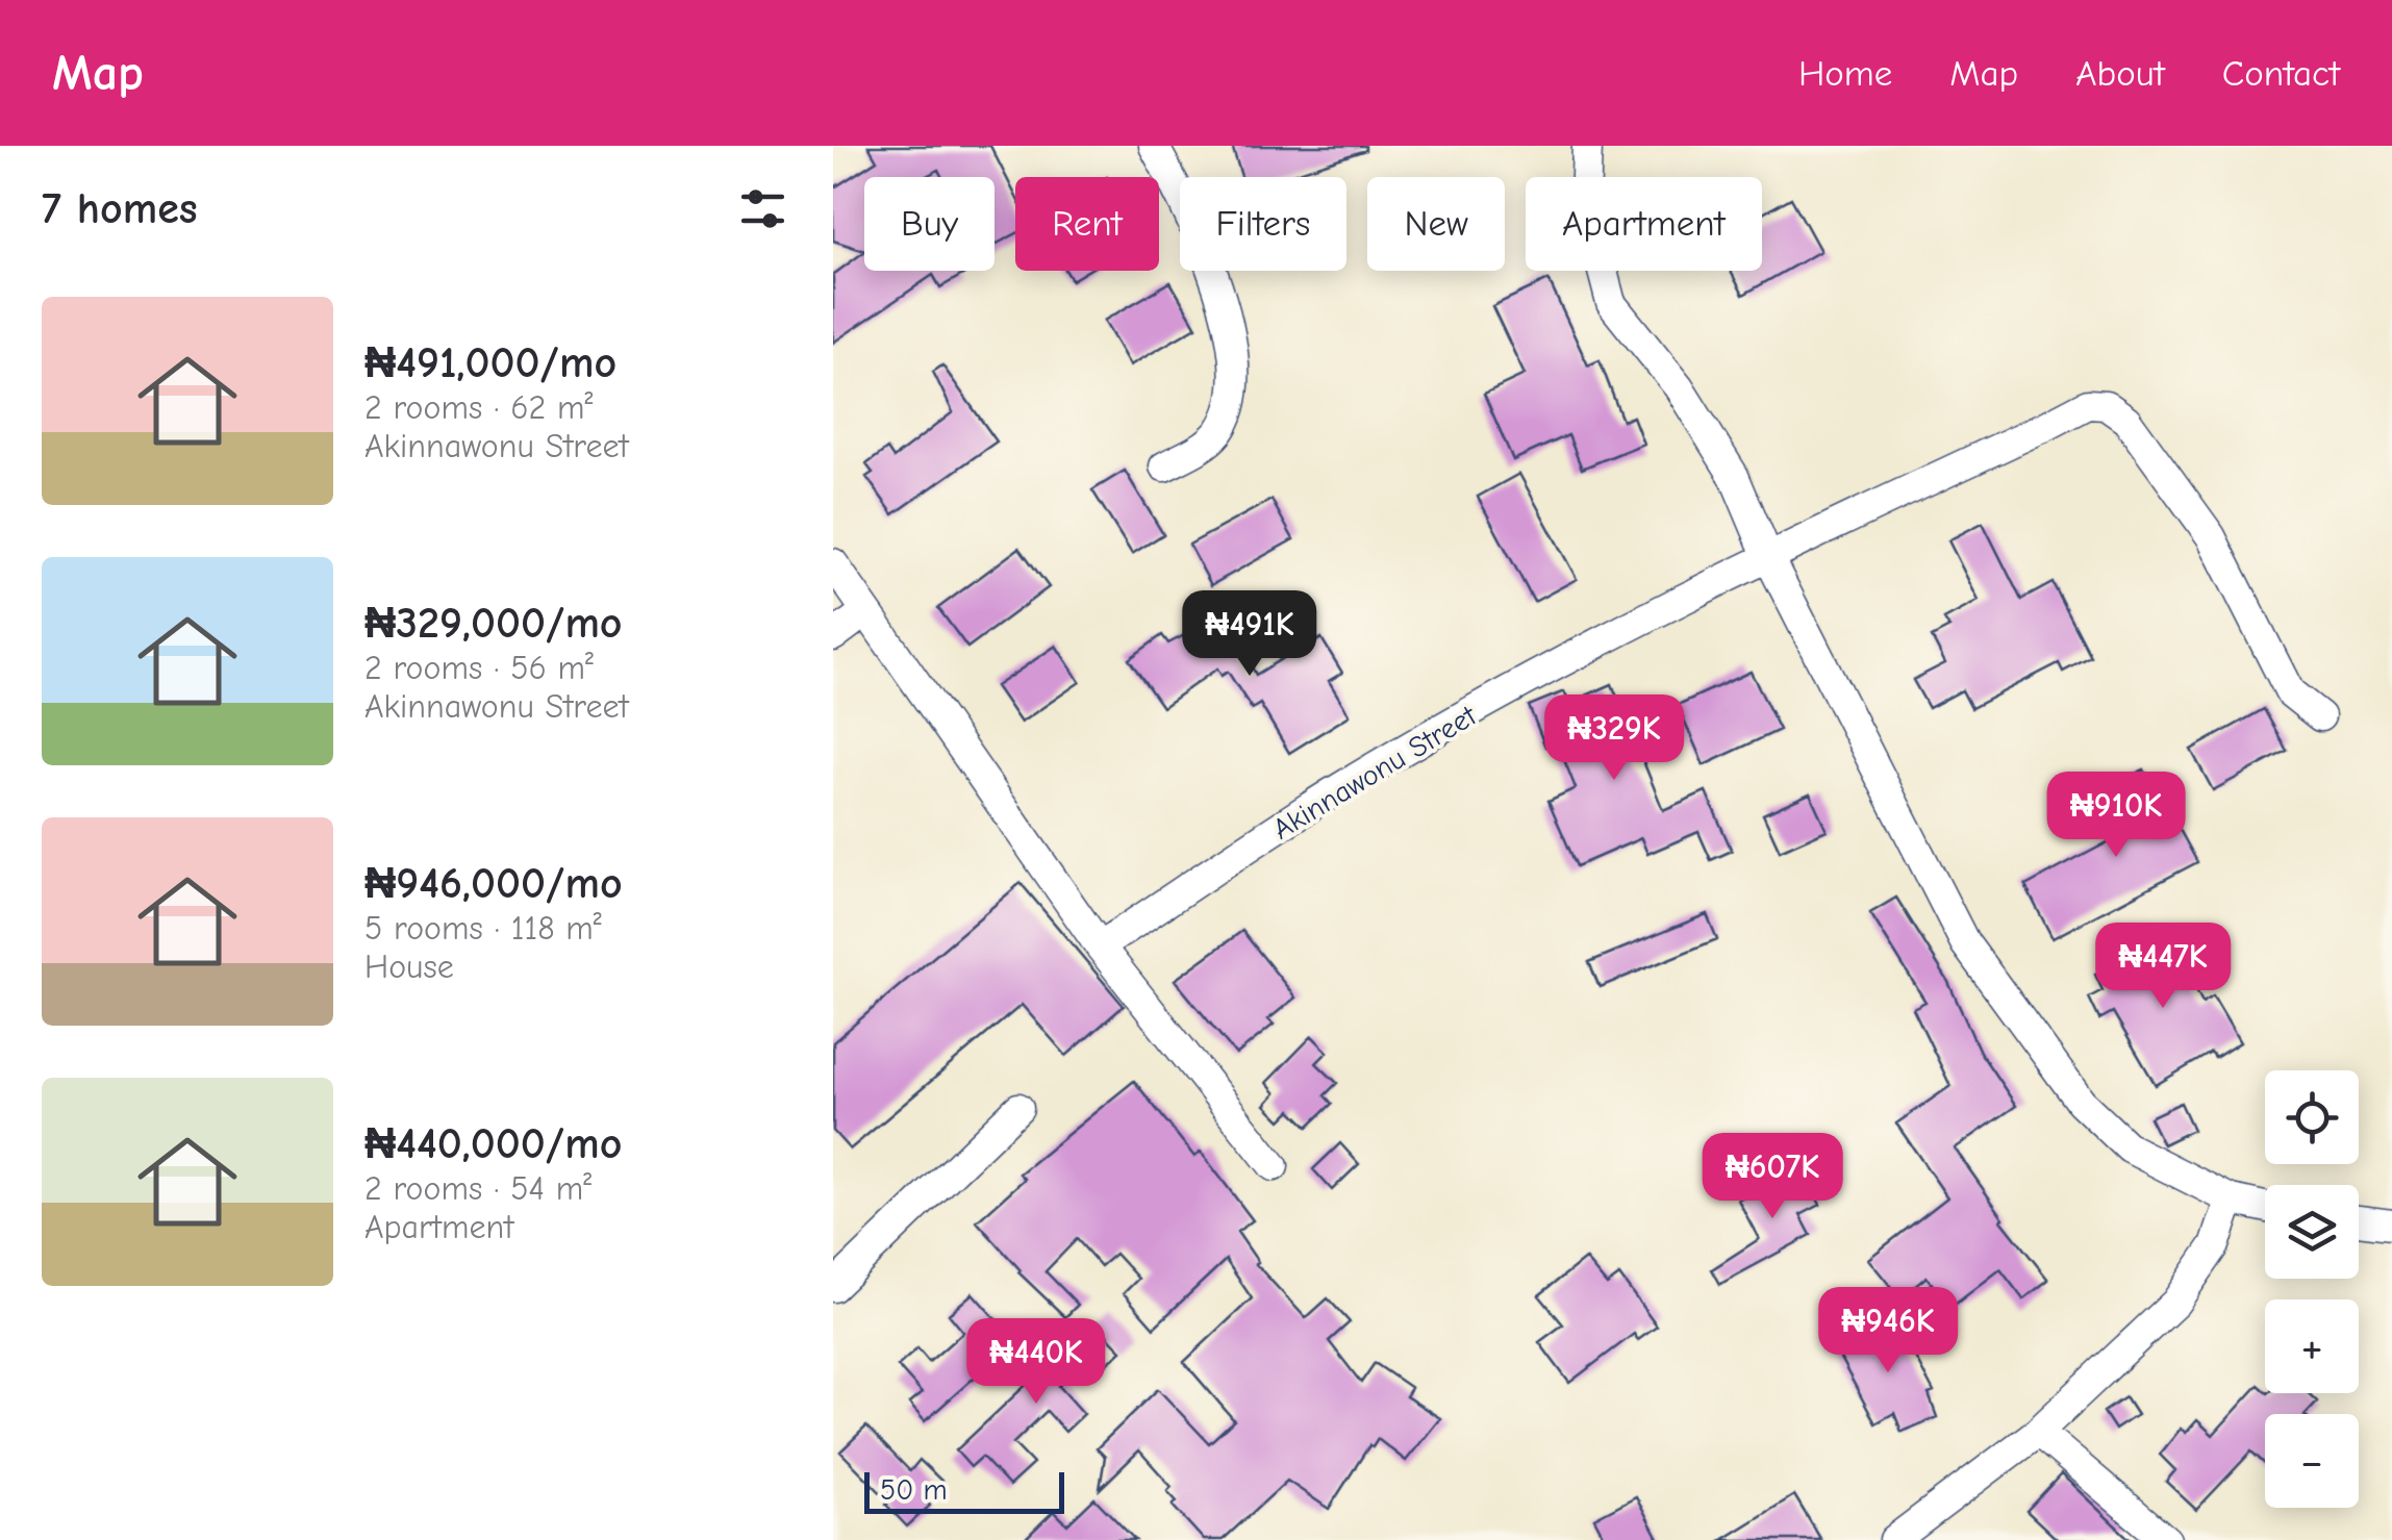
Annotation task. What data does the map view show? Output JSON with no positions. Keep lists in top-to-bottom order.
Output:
{
  "streets": {
    "street": ["Akinnawonu Street"]
  },
  "scale_bar": "50 m",
  "page": {
    "header": "Map",
    "nav": [
      "Home",
      "Map",
      "About",
      "Contact"
    ],
    "heading": "7 homes",
    "chip": [
      "Buy",
      "Rent",
      "Filters",
      "New",
      "Apartment"
    ],
    "list": [
      {
        "name": "₦491,000/mo",
        "note": "2 rooms · 62 m² · Akinnawonu Street"
      },
      {
        "name": "₦329,000/mo",
        "note": "2 rooms · 56 m² · Akinnawonu Street"
      },
      {
        "name": "₦946,000/mo",
        "note": "5 rooms · 118 m² · House"
      },
      {
        "name": "₦440,000/mo",
        "note": "2 rooms · 54 m² · Apartment"
      }
    ],
    "price": [
      "₦491K",
      "₦329K",
      "₦910K",
      "₦447K",
      "₦607K",
      "₦946K",
      "₦440K"
    ],
    "map_buttons": ["+", "−"],
    "scale": "50 m"
  }
}
